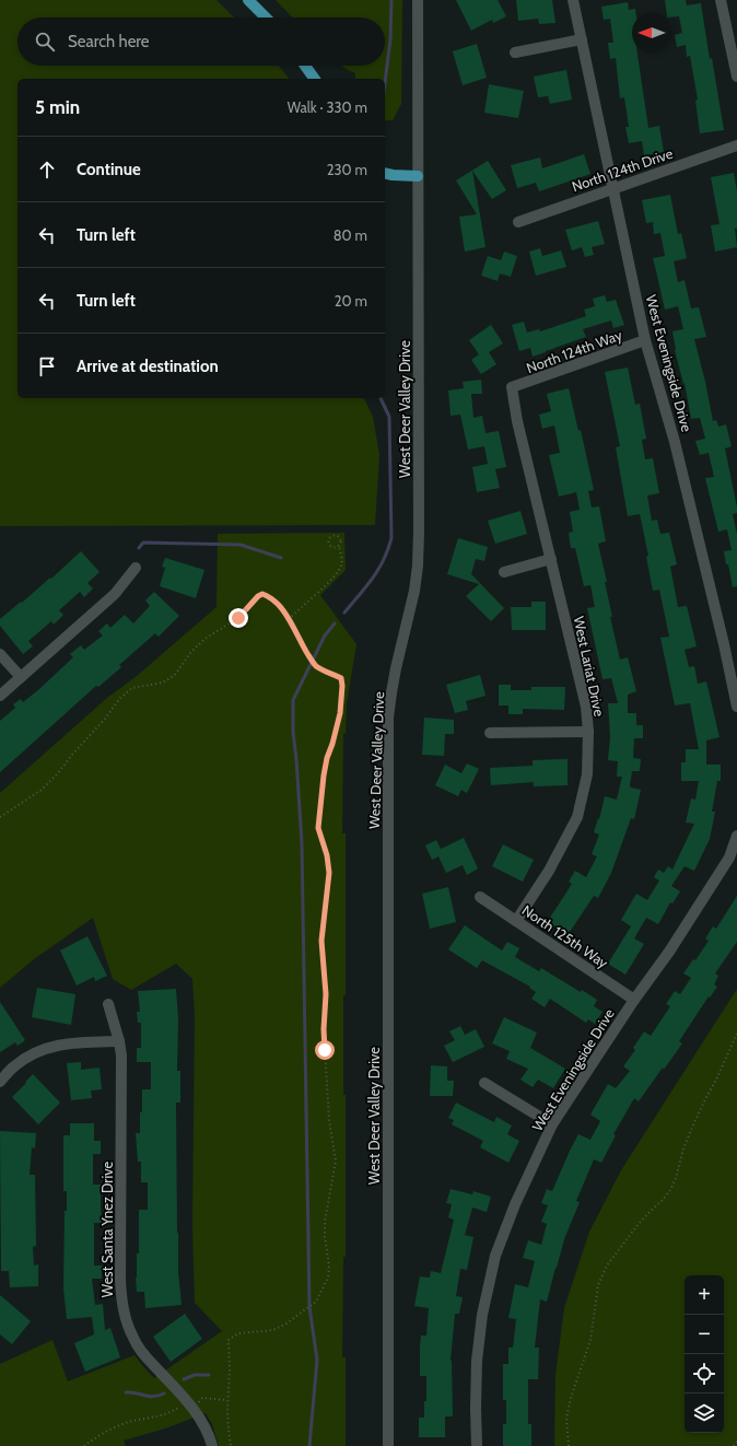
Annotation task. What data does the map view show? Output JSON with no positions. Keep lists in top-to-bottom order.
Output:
{
  "streets": {
    "street": [
      "North 124th Drive",
      "North 124th Way",
      "West Eveningside Drive",
      "West Deer Valley Drive",
      "West Lariat Drive",
      "North 125th Way",
      "West Santa Ynez Drive"
    ]
  },
  "crossings": [
    ["North 124th Drive", "West Eveningside Drive"],
    ["North 124th Way", "West Eveningside Drive"],
    ["North 124th Way", "West Lariat Drive"],
    ["West Eveningside Drive", "North 125th Way"],
    ["West Lariat Drive", "North 125th Way"]
  ],
  "north": "left",
  "page": {
    "search": "Search here",
    "heading": ["5 min", "Walk · 330 m"],
    "list": [
      ["Continue", "230 m"],
      ["Turn left", "80 m"],
      ["Turn left", "20 m"],
      "Arrive at destination"
    ],
    "map_buttons": ["+", "−"]
  }
}
